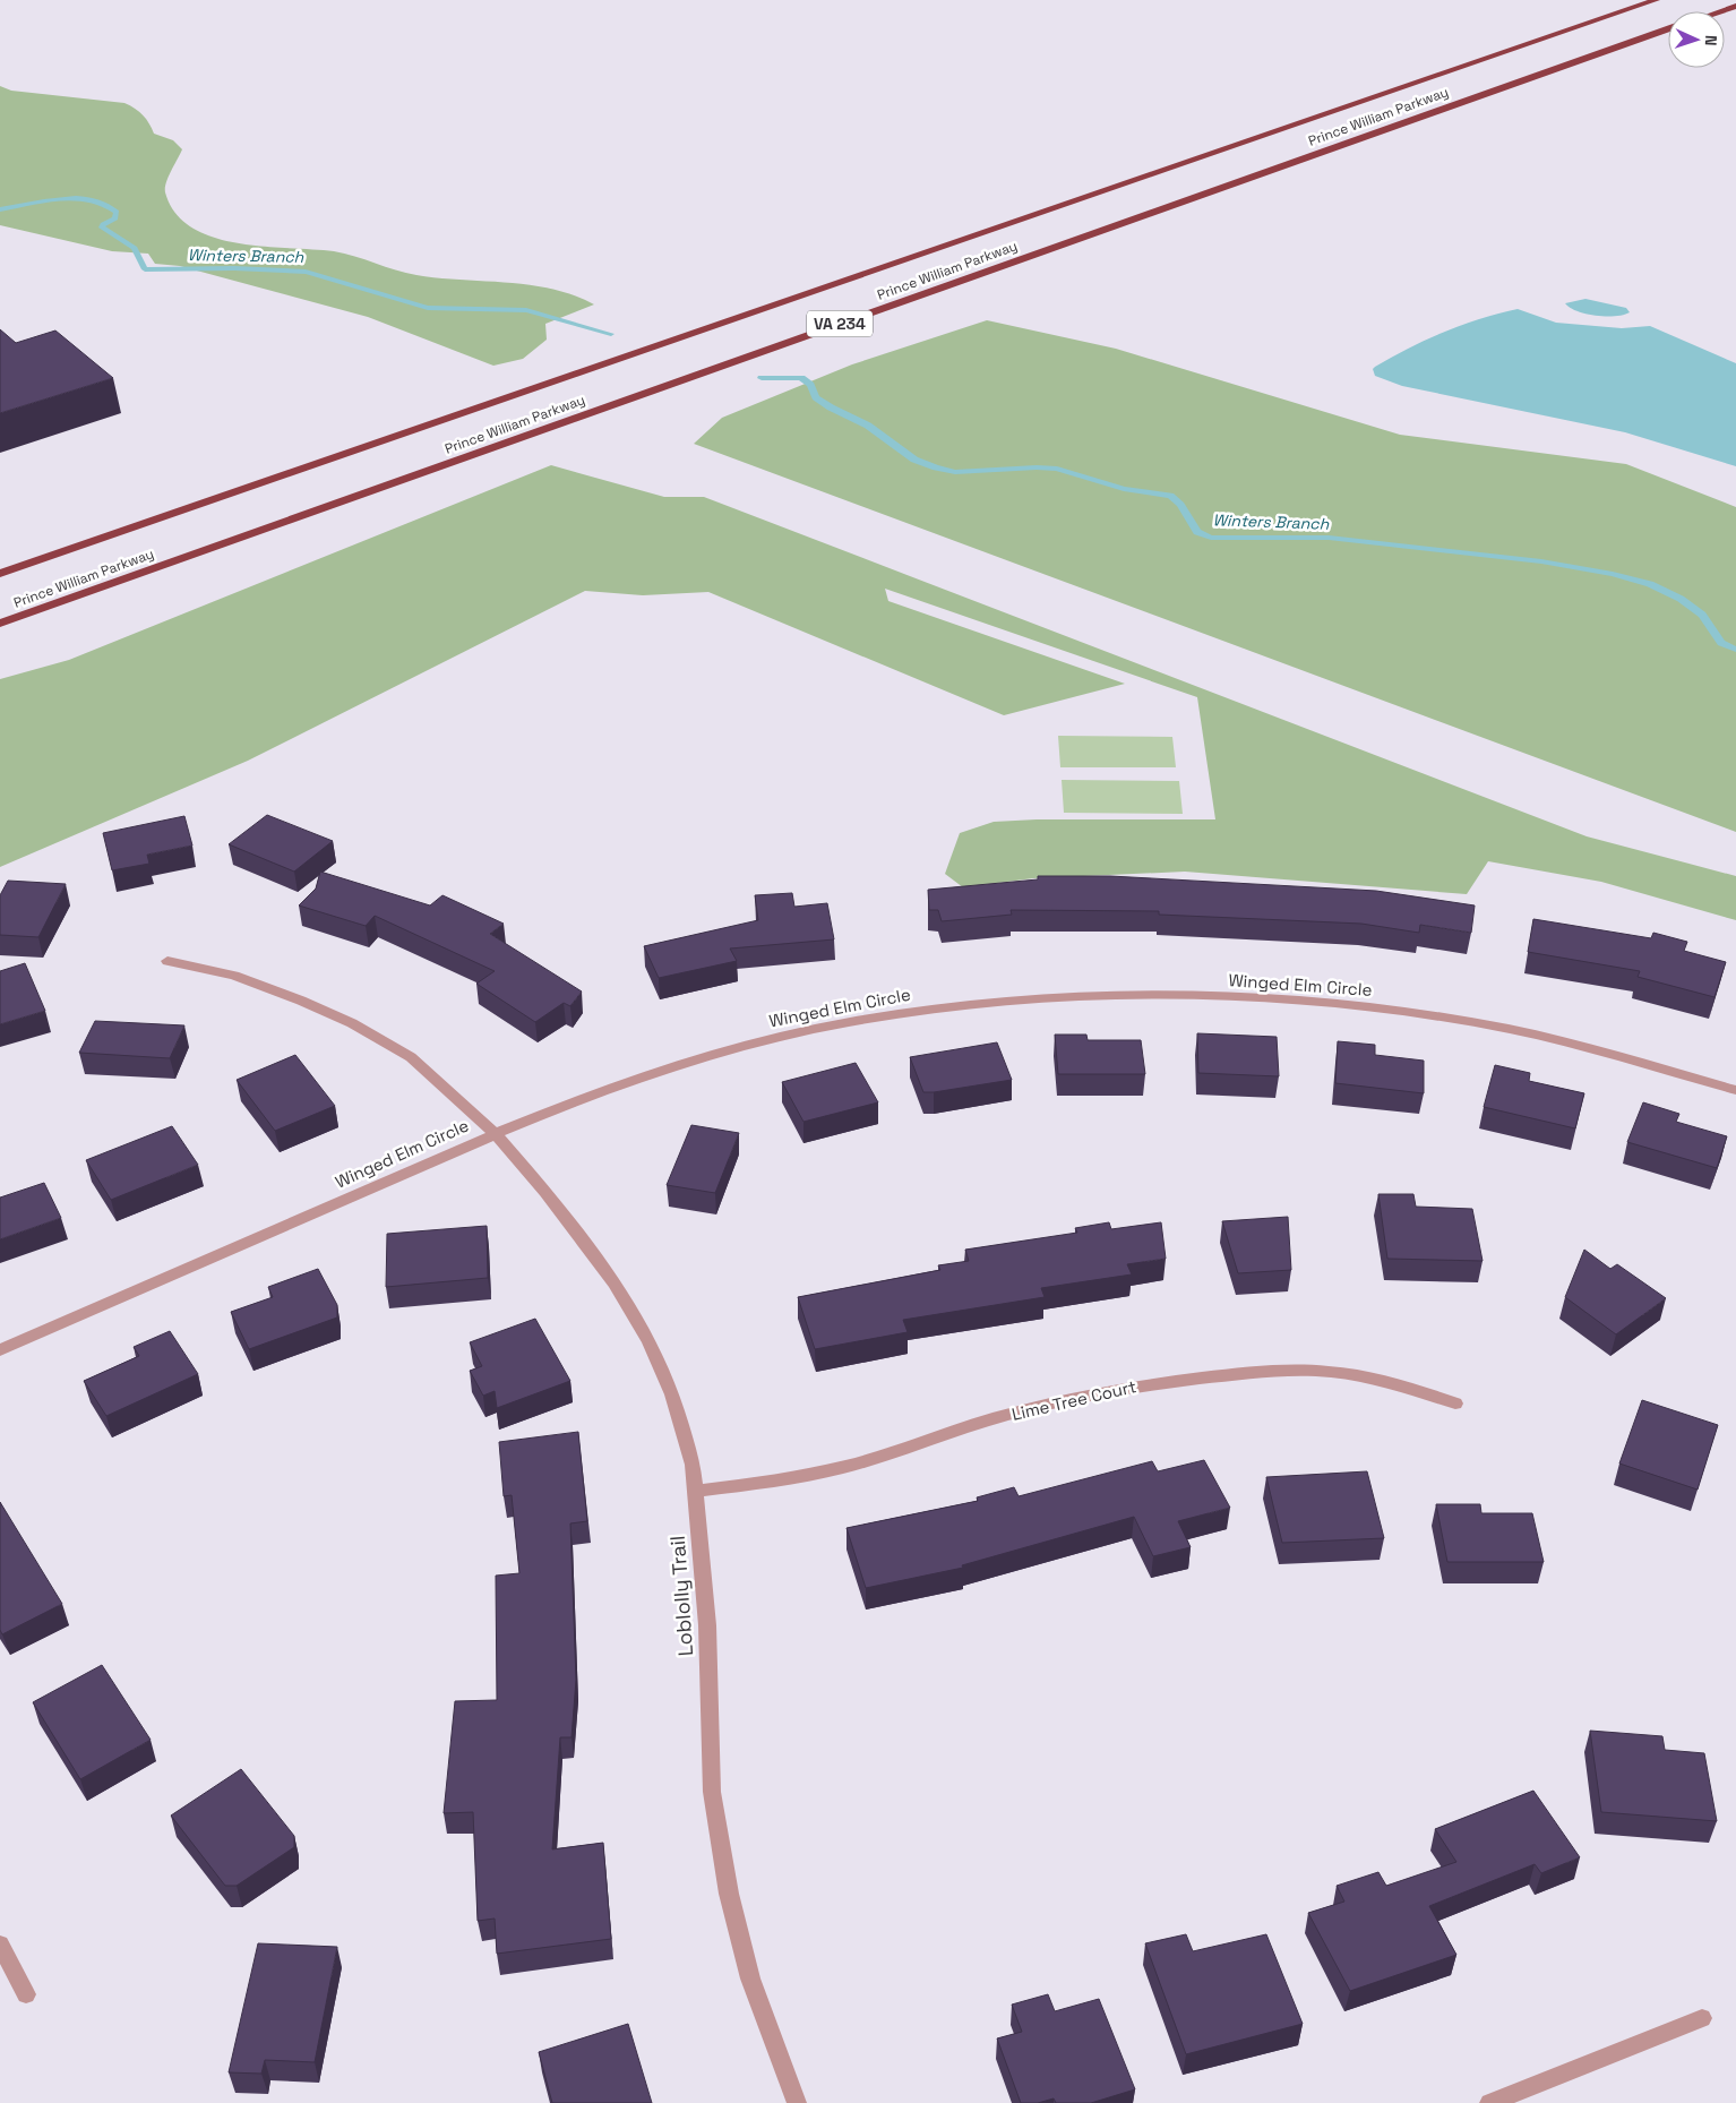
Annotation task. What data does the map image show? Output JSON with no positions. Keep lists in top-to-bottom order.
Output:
{
  "streets": {
    "highway": ["Prince William Parkway", "VA 234"],
    "street": ["Winged Elm Circle", "Lime Tree Court", "Loblolly Trail"]
  },
  "crossings": [
    ["Winged Elm Circle", "Loblolly Trail"],
    ["Lime Tree Court", "Loblolly Trail"]
  ],
  "water": ["Winters Branch"],
  "north": "right"
}
